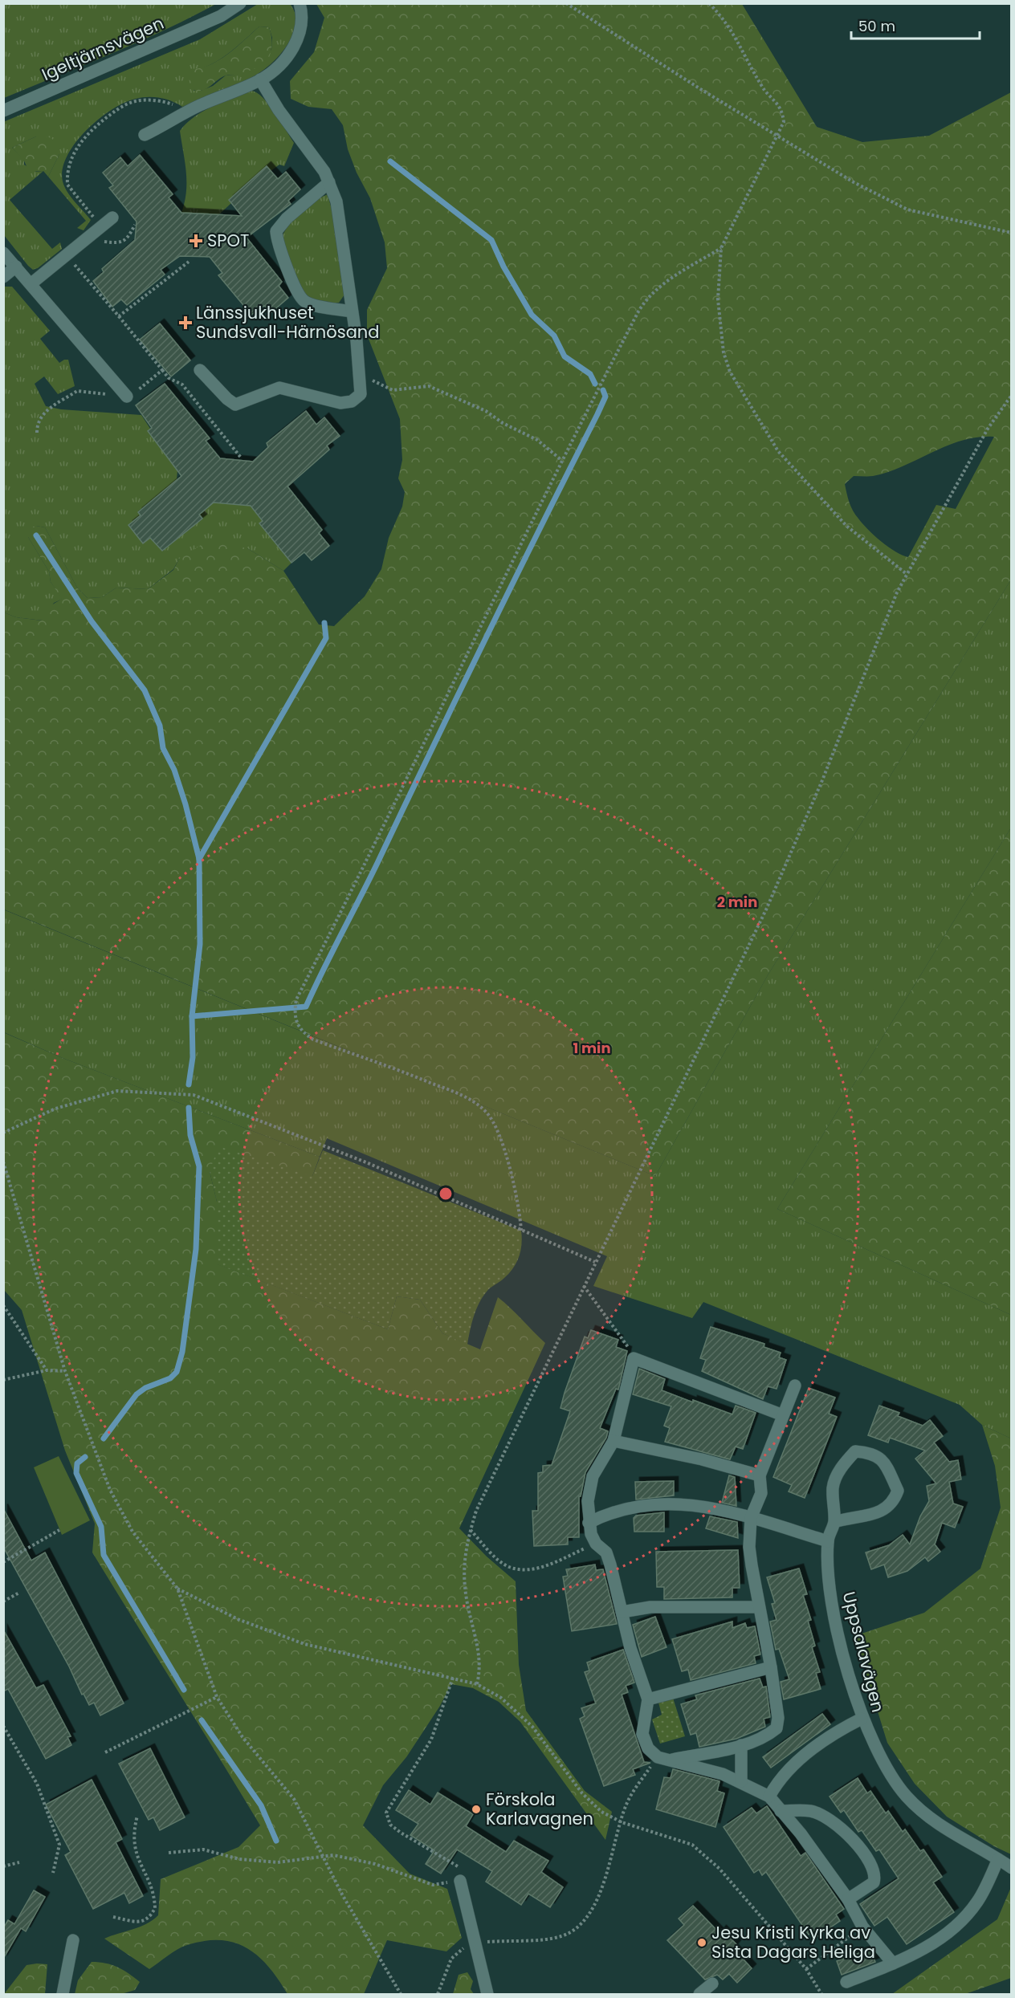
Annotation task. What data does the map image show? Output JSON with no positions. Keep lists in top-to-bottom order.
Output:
{
  "streets": {
    "street": ["Igeltjärnsvägen", "Uppsalavägen"]
  },
  "places": {
    "health": ["SPOT", "Länssjukhuset Sundsvall-Härnösand"],
    "other": ["Förskola Karlavagnen", "Jesu Kristi Kyrka av Sista Dagars Heliga"]
  },
  "scale_bar": "50 m",
  "rings": ["2 min", "1 min"]
}
